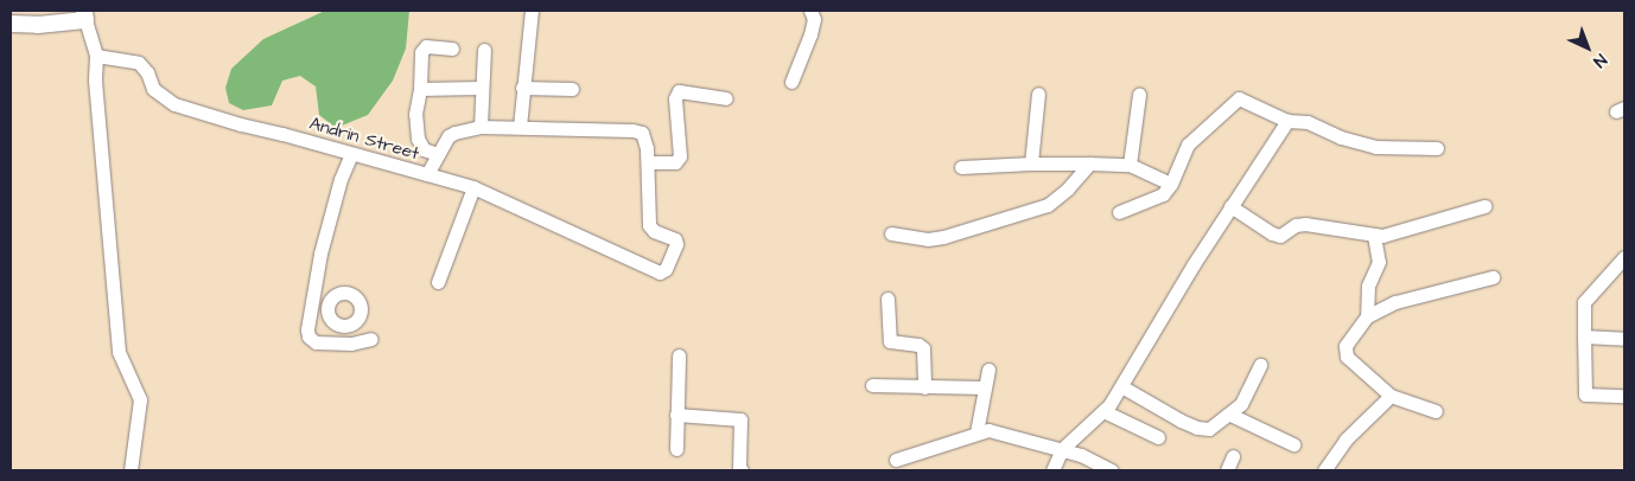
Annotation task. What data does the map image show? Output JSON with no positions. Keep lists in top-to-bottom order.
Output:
{
  "streets": {
    "street": ["Andrin Street"]
  },
  "north": "bottom right"
}
